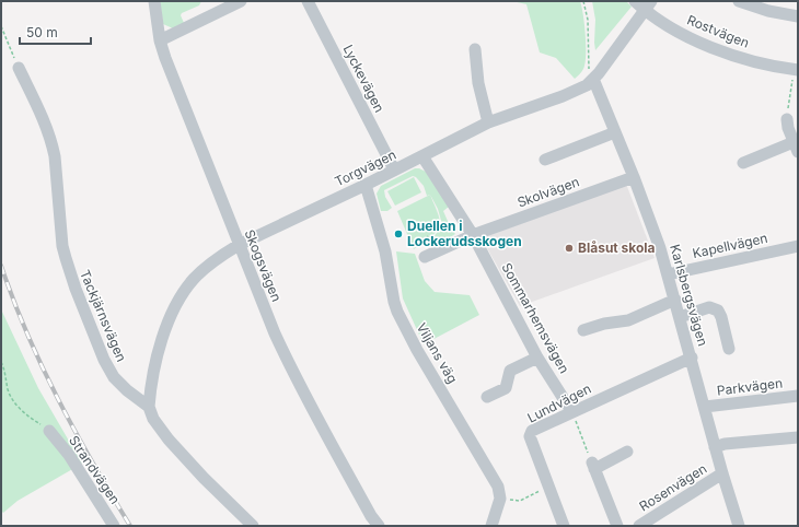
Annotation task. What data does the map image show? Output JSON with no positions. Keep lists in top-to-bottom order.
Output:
{
  "streets": {
    "street": [
      "Rostvägen",
      "Lyckevägen",
      "Torgvägen",
      "Skolvägen",
      "Kapellvägen",
      "Skogsvägen",
      "Karlsbergsvägen",
      "Tackjärnsvägen",
      "Sommarhemsvägen",
      "Viljans väg",
      "Parkvägen",
      "Lundvägen",
      "Strandvägen",
      "Rosenvägen"
    ]
  },
  "crossings": [
    ["Rostvägen", "Torgvägen"],
    ["Lyckevägen", "Torgvägen"],
    ["Torgvägen", "Skogsvägen"],
    ["Torgvägen", "Karlsbergsvägen"],
    ["Torgvägen", "Tackjärnsvägen"],
    ["Torgvägen", "Sommarhemsvägen"],
    ["Torgvägen", "Viljans väg"],
    ["Skolvägen", "Karlsbergsvägen"],
    ["Skolvägen", "Sommarhemsvägen"],
    ["Kapellvägen", "Karlsbergsvägen"],
    ["Karlsbergsvägen", "Parkvägen"],
    ["Karlsbergsvägen", "Lundvägen"],
    ["Karlsbergsvägen", "Rosenvägen"],
    ["Sommarhemsvägen", "Lundvägen"]
  ],
  "places": ["Duellen i Lockerudsskogen", "Blåsut skola"],
  "scale_bar": "50 m"
}
